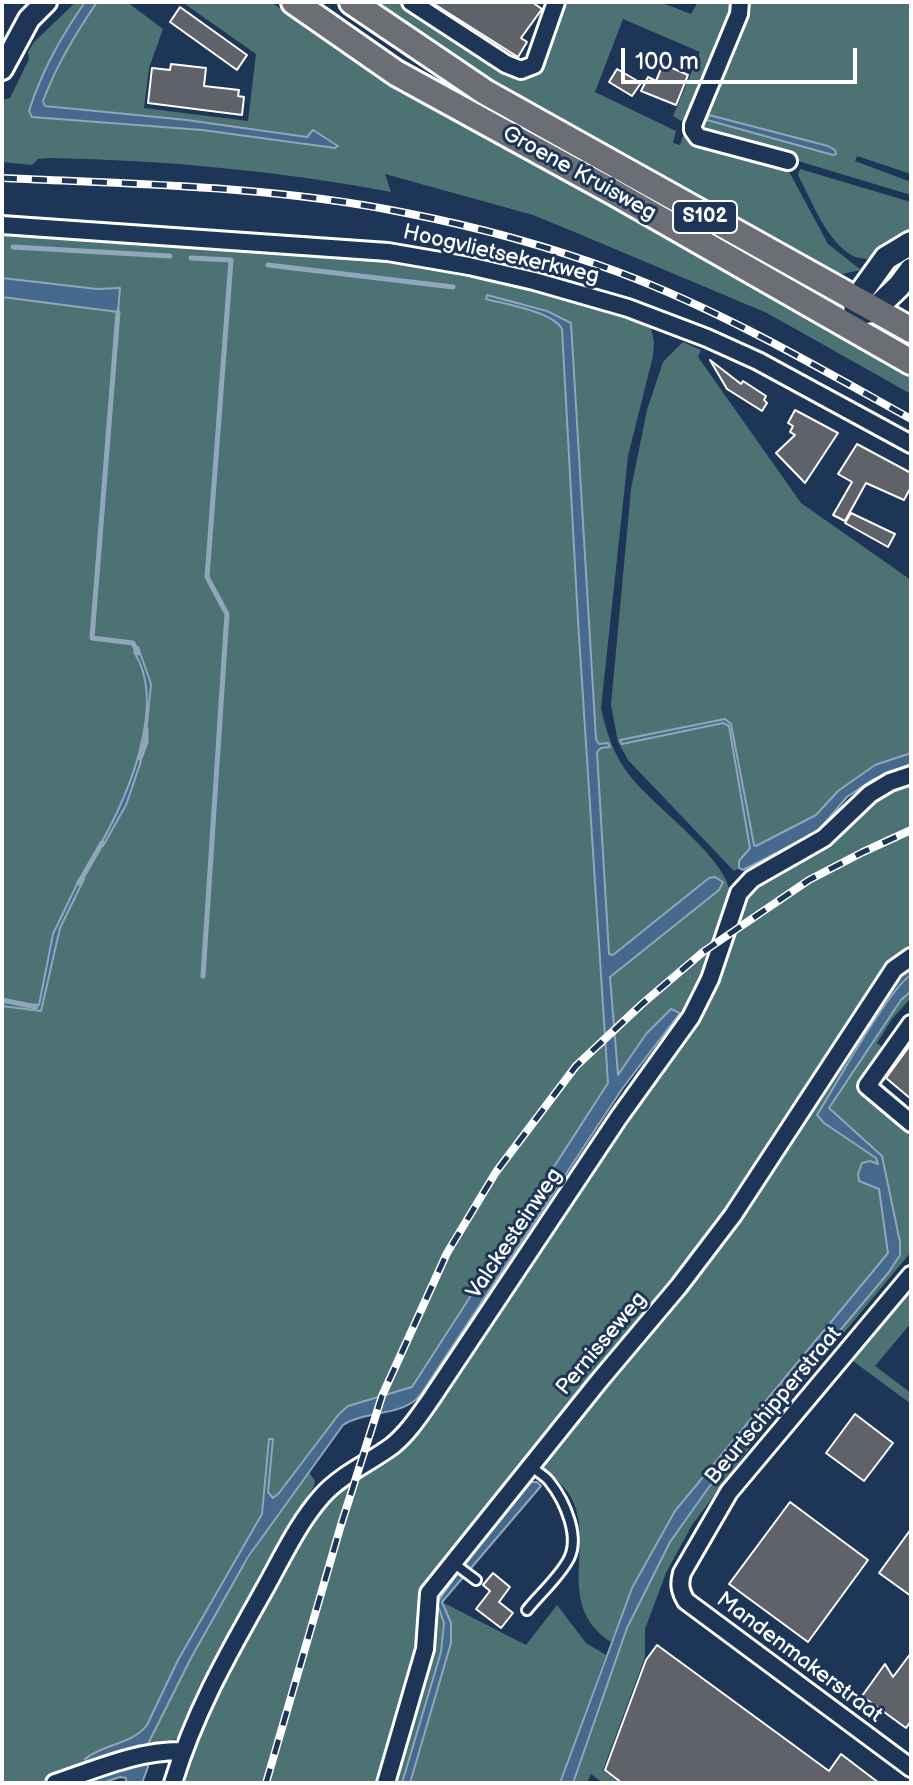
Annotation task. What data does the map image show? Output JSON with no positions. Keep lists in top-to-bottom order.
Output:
{
  "streets": {
    "main road": ["Groene Kruisweg", "S102"],
    "street": [
      "Hoogvlietsekerkweg",
      "Valckesteinweg",
      "Pernisseweg",
      "Beurtschipperstraat",
      "Mandenmakerstraat"
    ]
  },
  "crossings": [
    ["Beurtschipperstraat", "Mandenmakerstraat"]
  ],
  "scale_bar": "100 m"
}
